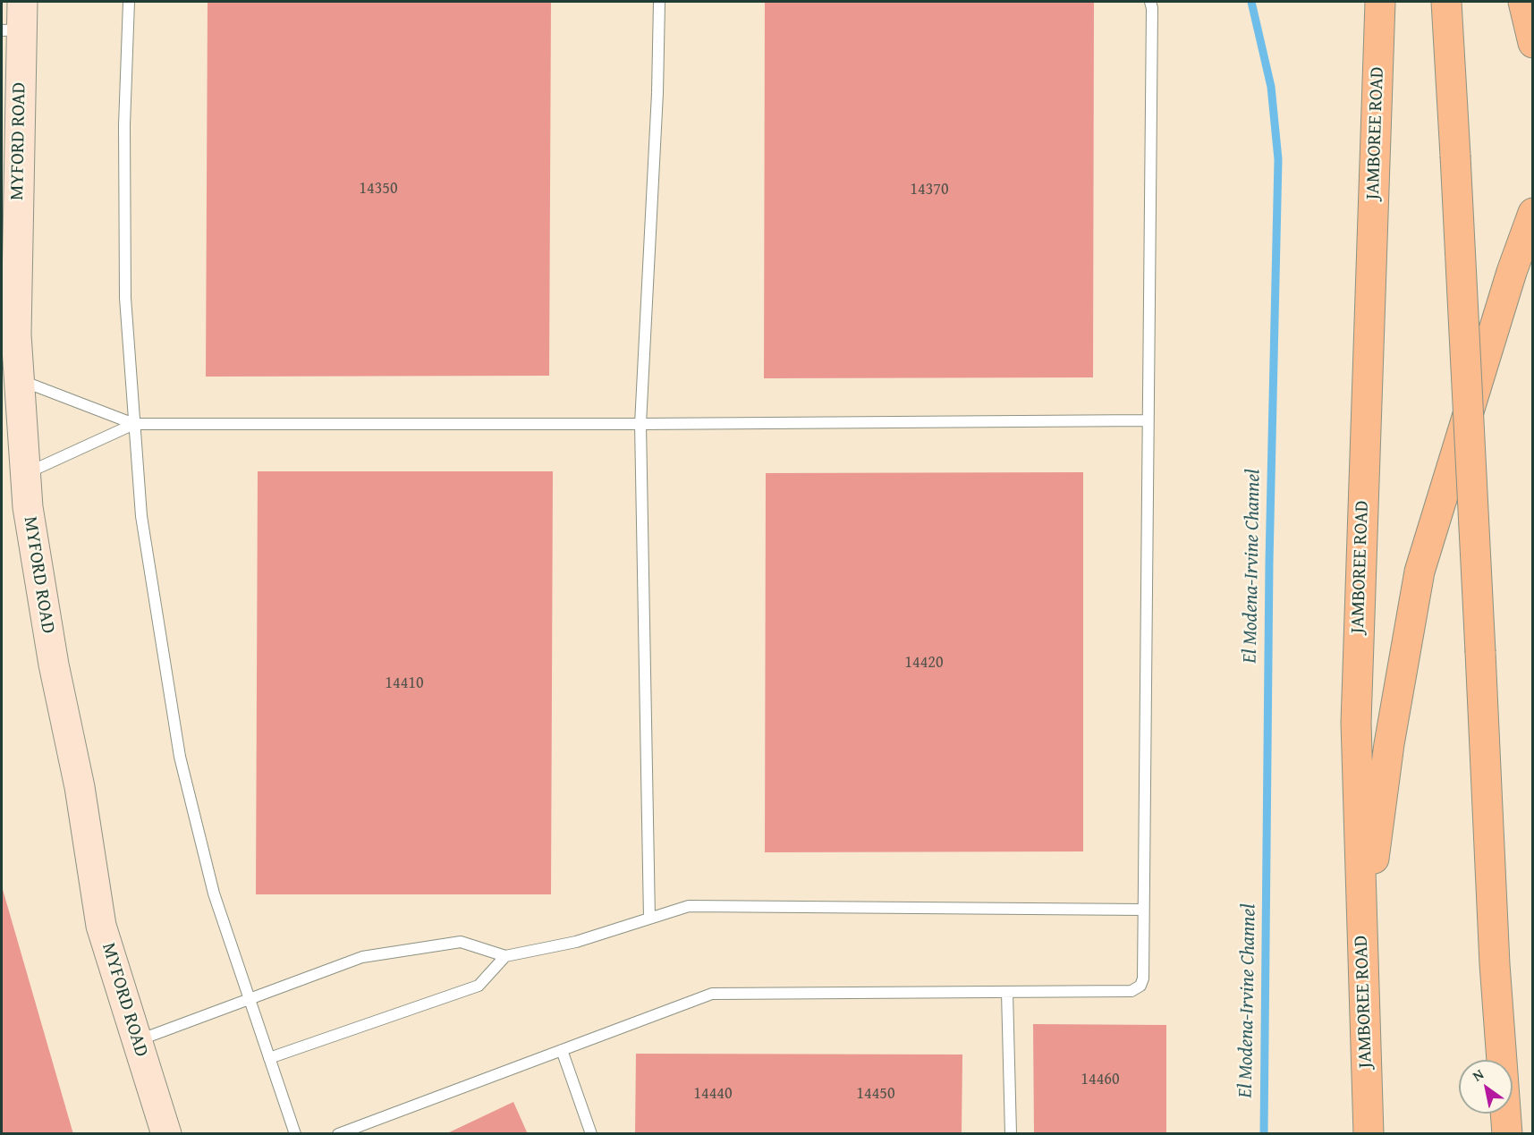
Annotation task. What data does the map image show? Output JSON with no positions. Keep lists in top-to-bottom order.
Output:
{
  "streets": {
    "highway": ["JAMBOREE ROAD"],
    "street": ["MYFORD ROAD"]
  },
  "water": ["El Modena-Irvine Channel"],
  "house_numbers": [
    "14350",
    "14370",
    "14420",
    "14410",
    "14460",
    "14440",
    "14450"
  ],
  "north": "top left"
}
